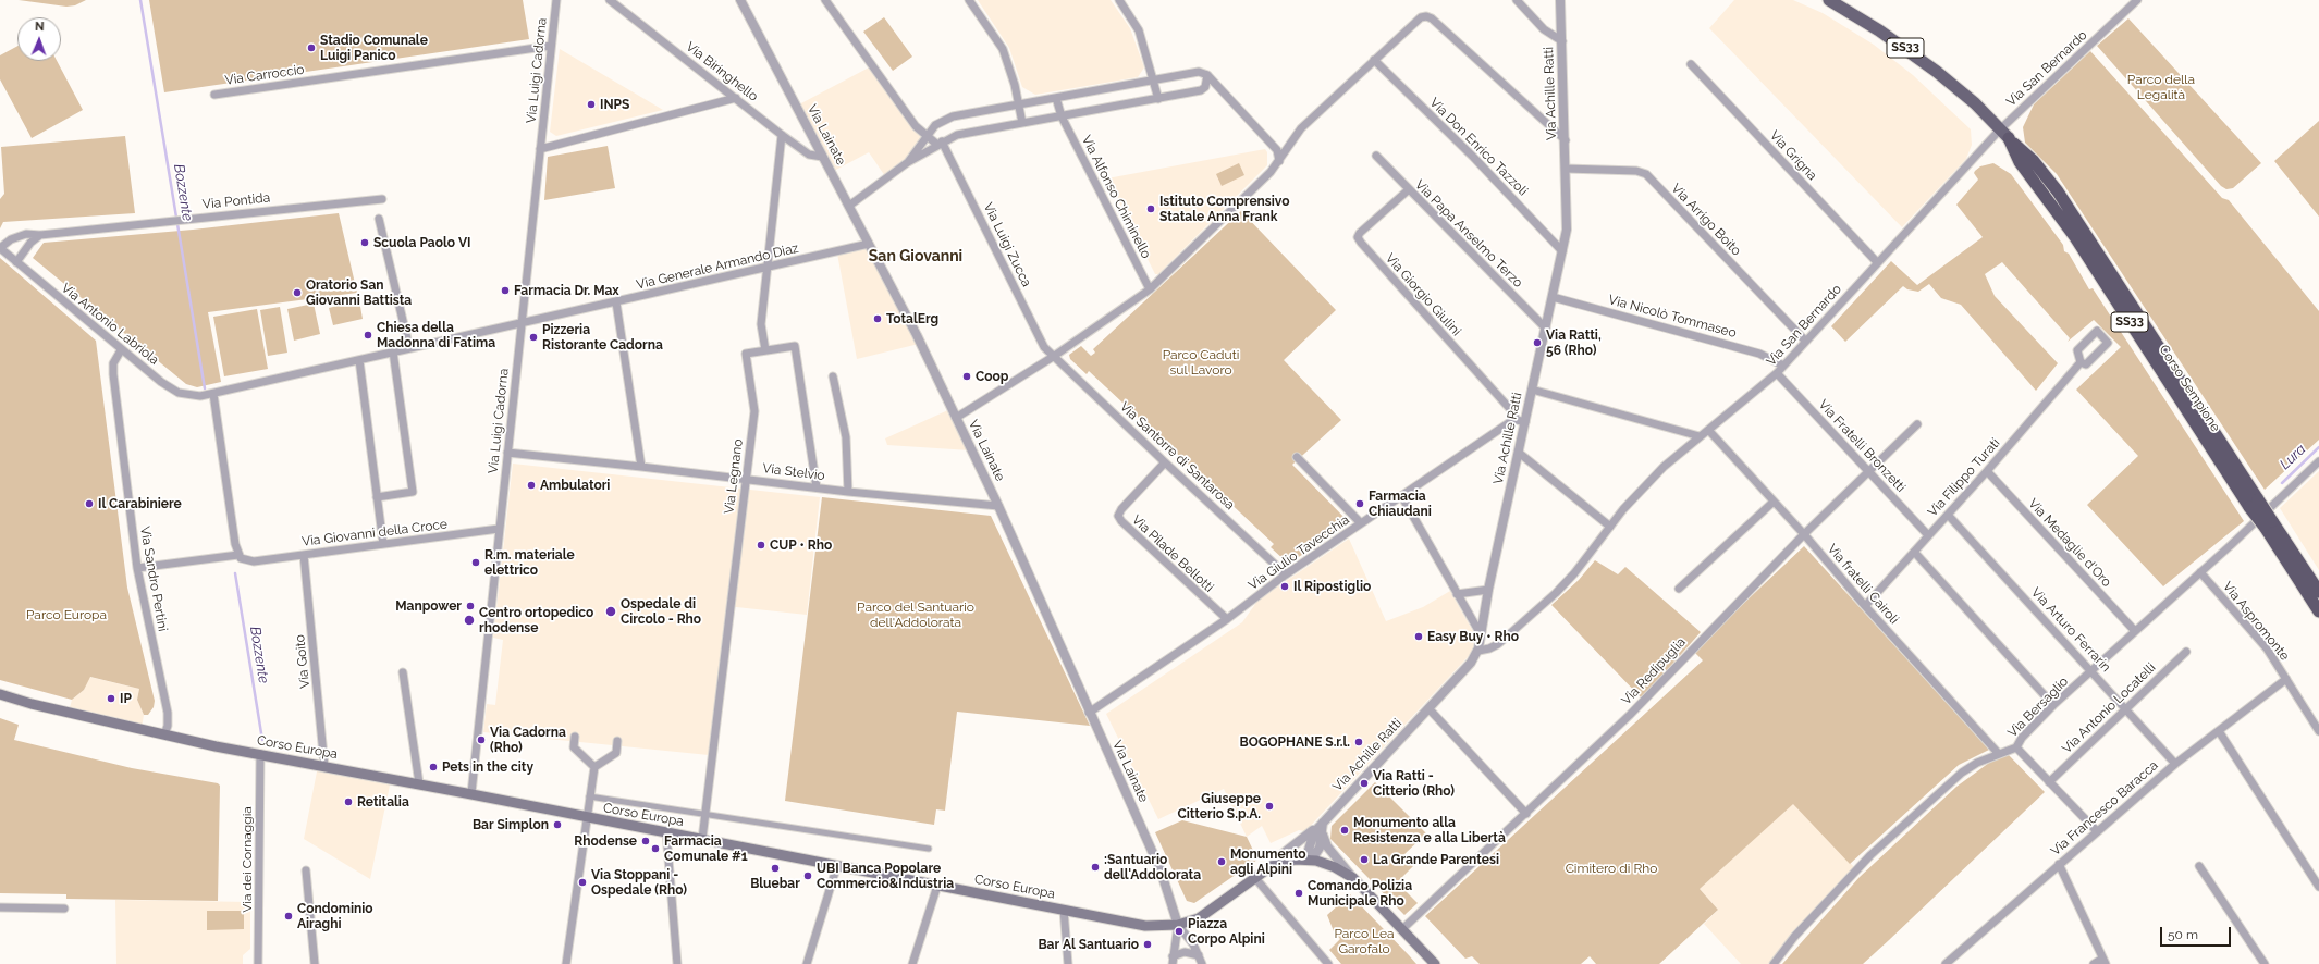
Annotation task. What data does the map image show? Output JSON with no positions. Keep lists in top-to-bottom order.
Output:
{
  "streets": {
    "highway": ["SS33", "Corso Sempione"],
    "main road": ["Corso Europa"],
    "street": [
      "Via San Bernardo",
      "Via Luigi Cadorna",
      "Via Biringhello",
      "Via Carroccio",
      "Via Achille Ratti",
      "Via Lainate",
      "Via Don Enrico Tazzoli",
      "Via Grigna",
      "Via Alfonso Chiminello",
      "Via Pontida",
      "Via Arrigo Boito",
      "Via Papa Anselmo Terzo",
      "Via Luigi Zucca",
      "Via Generale Armando Diaz",
      "Via Giorgio Giulini",
      "Via Nicolò Tommaseo",
      "Via Antonio Labriola",
      "Via Fratelli Bronzetti",
      "Via Santorre di Santarosa",
      "Via Stelvio",
      "Via Legnano",
      "Via Filippo Turati",
      "Via Giovanni della Croce",
      "Via Medaglie d'Oro",
      "Via Giulio Tavecchia",
      "Via Pilade Bellotti",
      "Via Sandro Pertini",
      "Via fratelli Cairoli",
      "Via Aspromonte",
      "Via Arturo Ferrarin",
      "Via Goito",
      "Via Redipuglia",
      "Via Bersaglio",
      "Via Antonio Locatelli",
      "Via Francesco Baracca",
      "Via dei Cornaggia"
    ]
  },
  "crossings": [
    ["Via San Bernardo", "Via Achille Ratti"],
    ["Via San Bernardo", "Via Grigna"],
    ["Via San Bernardo", "Via Arrigo Boito"],
    ["Via San Bernardo", "Via Nicolò Tommaseo"],
    ["Via San Bernardo", "Corso Sempione"],
    ["Via San Bernardo", "Via Fratelli Bronzetti"],
    ["Via San Bernardo", "Via fratelli Cairoli"],
    ["Via Luigi Cadorna", "Via Carroccio"],
    ["Via Luigi Cadorna", "Via Generale Armando Diaz"],
    ["Via Luigi Cadorna", "Via Stelvio"],
    ["Via Luigi Cadorna", "Via Giovanni della Croce"],
    ["Via Luigi Cadorna", "Corso Europa"],
    ["Via Biringhello", "Via Lainate"],
    ["Via Achille Ratti", "Via Don Enrico Tazzoli"],
    ["Via Achille Ratti", "Via Arrigo Boito"],
    ["Via Achille Ratti", "Via Papa Anselmo Terzo"],
    ["Via Achille Ratti", "Via Giorgio Giulini"],
    ["Via Achille Ratti", "Via Nicolò Tommaseo"],
    ["Via Achille Ratti", "Via Giulio Tavecchia"],
    ["Via Achille Ratti", "Corso Europa"],
    ["Via Lainate", "Via Generale Armando Diaz"],
    ["Via Lainate", "Via Stelvio"],
    ["Via Lainate", "Via Giulio Tavecchia"],
    ["Via Lainate", "Corso Europa"],
    ["Via Pontida", "Via Antonio Labriola"],
    ["Via Papa Anselmo Terzo", "Via Giorgio Giulini"],
    ["Via Luigi Zucca", "Via Santorre di Santarosa"],
    ["Via Generale Armando Diaz", "Via Antonio Labriola"],
    ["Via Giorgio Giulini", "Via Giulio Tavecchia"],
    ["Via Antonio Labriola", "Via Sandro Pertini"],
    ["Via Fratelli Bronzetti", "Via Filippo Turati"],
    ["Via Fratelli Bronzetti", "Via Redipuglia"],
    ["Via Santorre di Santarosa", "Via Giulio Tavecchia"],
    ["Via Santorre di Santarosa", "Via Pilade Bellotti"],
    ["Via Stelvio", "Via Legnano"],
    ["Via Legnano", "Corso Europa"],
    ["Via Filippo Turati", "Via Medaglie d'Oro"],
    ["Via Filippo Turati", "Via fratelli Cairoli"],
    ["Via Filippo Turati", "Via Arturo Ferrarin"],
    ["Via Giovanni della Croce", "Via Goito"],
    ["Via Medaglie d'Oro", "Via Bersaglio"],
    ["Via Giulio Tavecchia", "Via Pilade Bellotti"],
    ["Via Sandro Pertini", "Corso Europa"],
    ["Via fratelli Cairoli", "Via Redipuglia"],
    ["Via fratelli Cairoli", "Via Bersaglio"],
    ["Via Aspromonte", "Via Bersaglio"],
    ["Via Aspromonte", "Via Francesco Baracca"],
    ["Via Arturo Ferrarin", "Via Bersaglio"],
    ["Via Arturo Ferrarin", "Via Antonio Locatelli"],
    ["Via Arturo Ferrarin", "Via Francesco Baracca"],
    ["Via Goito", "Corso Europa"],
    ["Via Redipuglia", "Corso Europa"],
    ["Corso Europa", "Via dei Cornaggia"]
  ],
  "districts": ["San Giovanni"],
  "water": ["Bozzente", "Lura"],
  "parks": [
    "Parco della Legalità",
    "Parco Caduti sul Lavoro",
    "Parco del Santuario dell'Addolorata",
    "Parco Europa",
    "Cimitero di Rho",
    "Parco Lea Garofalo"
  ],
  "places": [
    "Stadio Comunale Luigi Panico",
    "INPS",
    "Istituto Comprensivo Statale Anna Frank",
    "Scuola Paolo VI",
    "Farmacia Dr. Max",
    "Oratorio San Giovanni Battista",
    "TotalErg",
    "Chiesa della Madonna di Fatima",
    "Pizzeria Ristorante Cadorna",
    "Via Ratti, 56 (Rho)",
    "Coop",
    "Ambulatori",
    "Il Carabiniere",
    "Farmacia Chiaudani",
    "CUP • Rho",
    "R.m. materiale elettrico",
    "Il Ripostiglio",
    "Manpower",
    "Ospedale di Circolo - Rho",
    "Centro ortopedico rhodense",
    "Easy Buy • Rho",
    "IP",
    "Via Cadorna (Rho)",
    "BOGOPHANE S.r.l.",
    "Pets in the city",
    "Via Ratti - Citterio (Rho)",
    "Retitalia",
    "Giuseppe Citterio S.p.A.",
    "Bar Simplon",
    "Monumento alla Resistenza e alla Libertà",
    "Rhodense",
    "Farmacia Comunale #1",
    "La Grande Parentesi",
    "Monumento agli Alpini",
    ":Santuario dell'Addolorata",
    "Bluebar",
    "UBI Banca Popolare Commercio&Industria",
    "Via Stoppani - Ospedale (Rho)",
    "Comando Polizia Municipale Rho",
    "Condominio Airaghi",
    "Piazza Corpo Alpini",
    "Bar Al Santuario"
  ],
  "scale_bar": "50 m",
  "north": "top"
}
